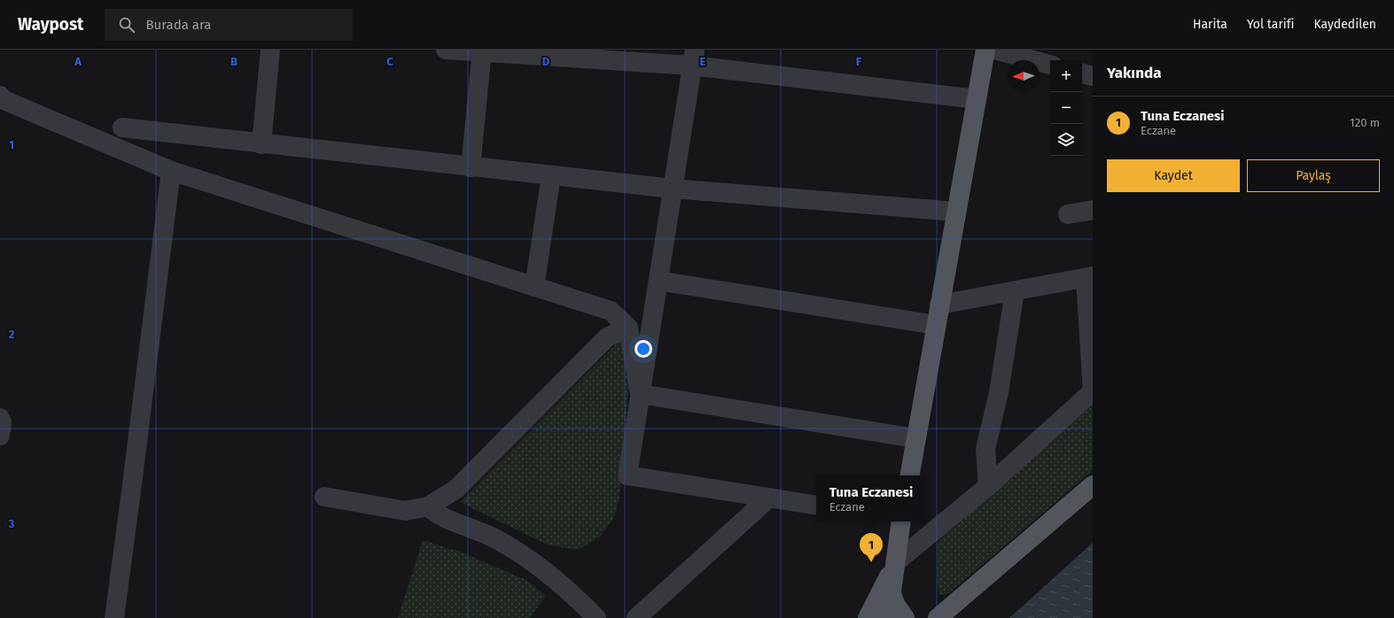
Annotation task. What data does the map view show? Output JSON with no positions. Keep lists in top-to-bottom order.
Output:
{
  "north": "left",
  "page": {
    "header": "Waypost",
    "search": "Burada ara",
    "nav": ["Harita", "Yol tarifi", "Kaydedilen"],
    "heading": "Yakında",
    "map_buttons": ["+", "−"],
    "list": [
      {
        "mark": "1",
        "name": "Tuna Eczanesi",
        "note": "Eczane",
        "value": "120 m"
      }
    ],
    "buttons": ["Kaydet", "Paylaş"],
    "popup": ["Tuna Eczanesi", "Eczane"],
    "pins": "1"
  },
  "grid": {
    "columns": [
      "A",
      "B",
      "C",
      "D",
      "E",
      "F"
    ],
    "rows": ["1", "2", "3"]
  }
}
